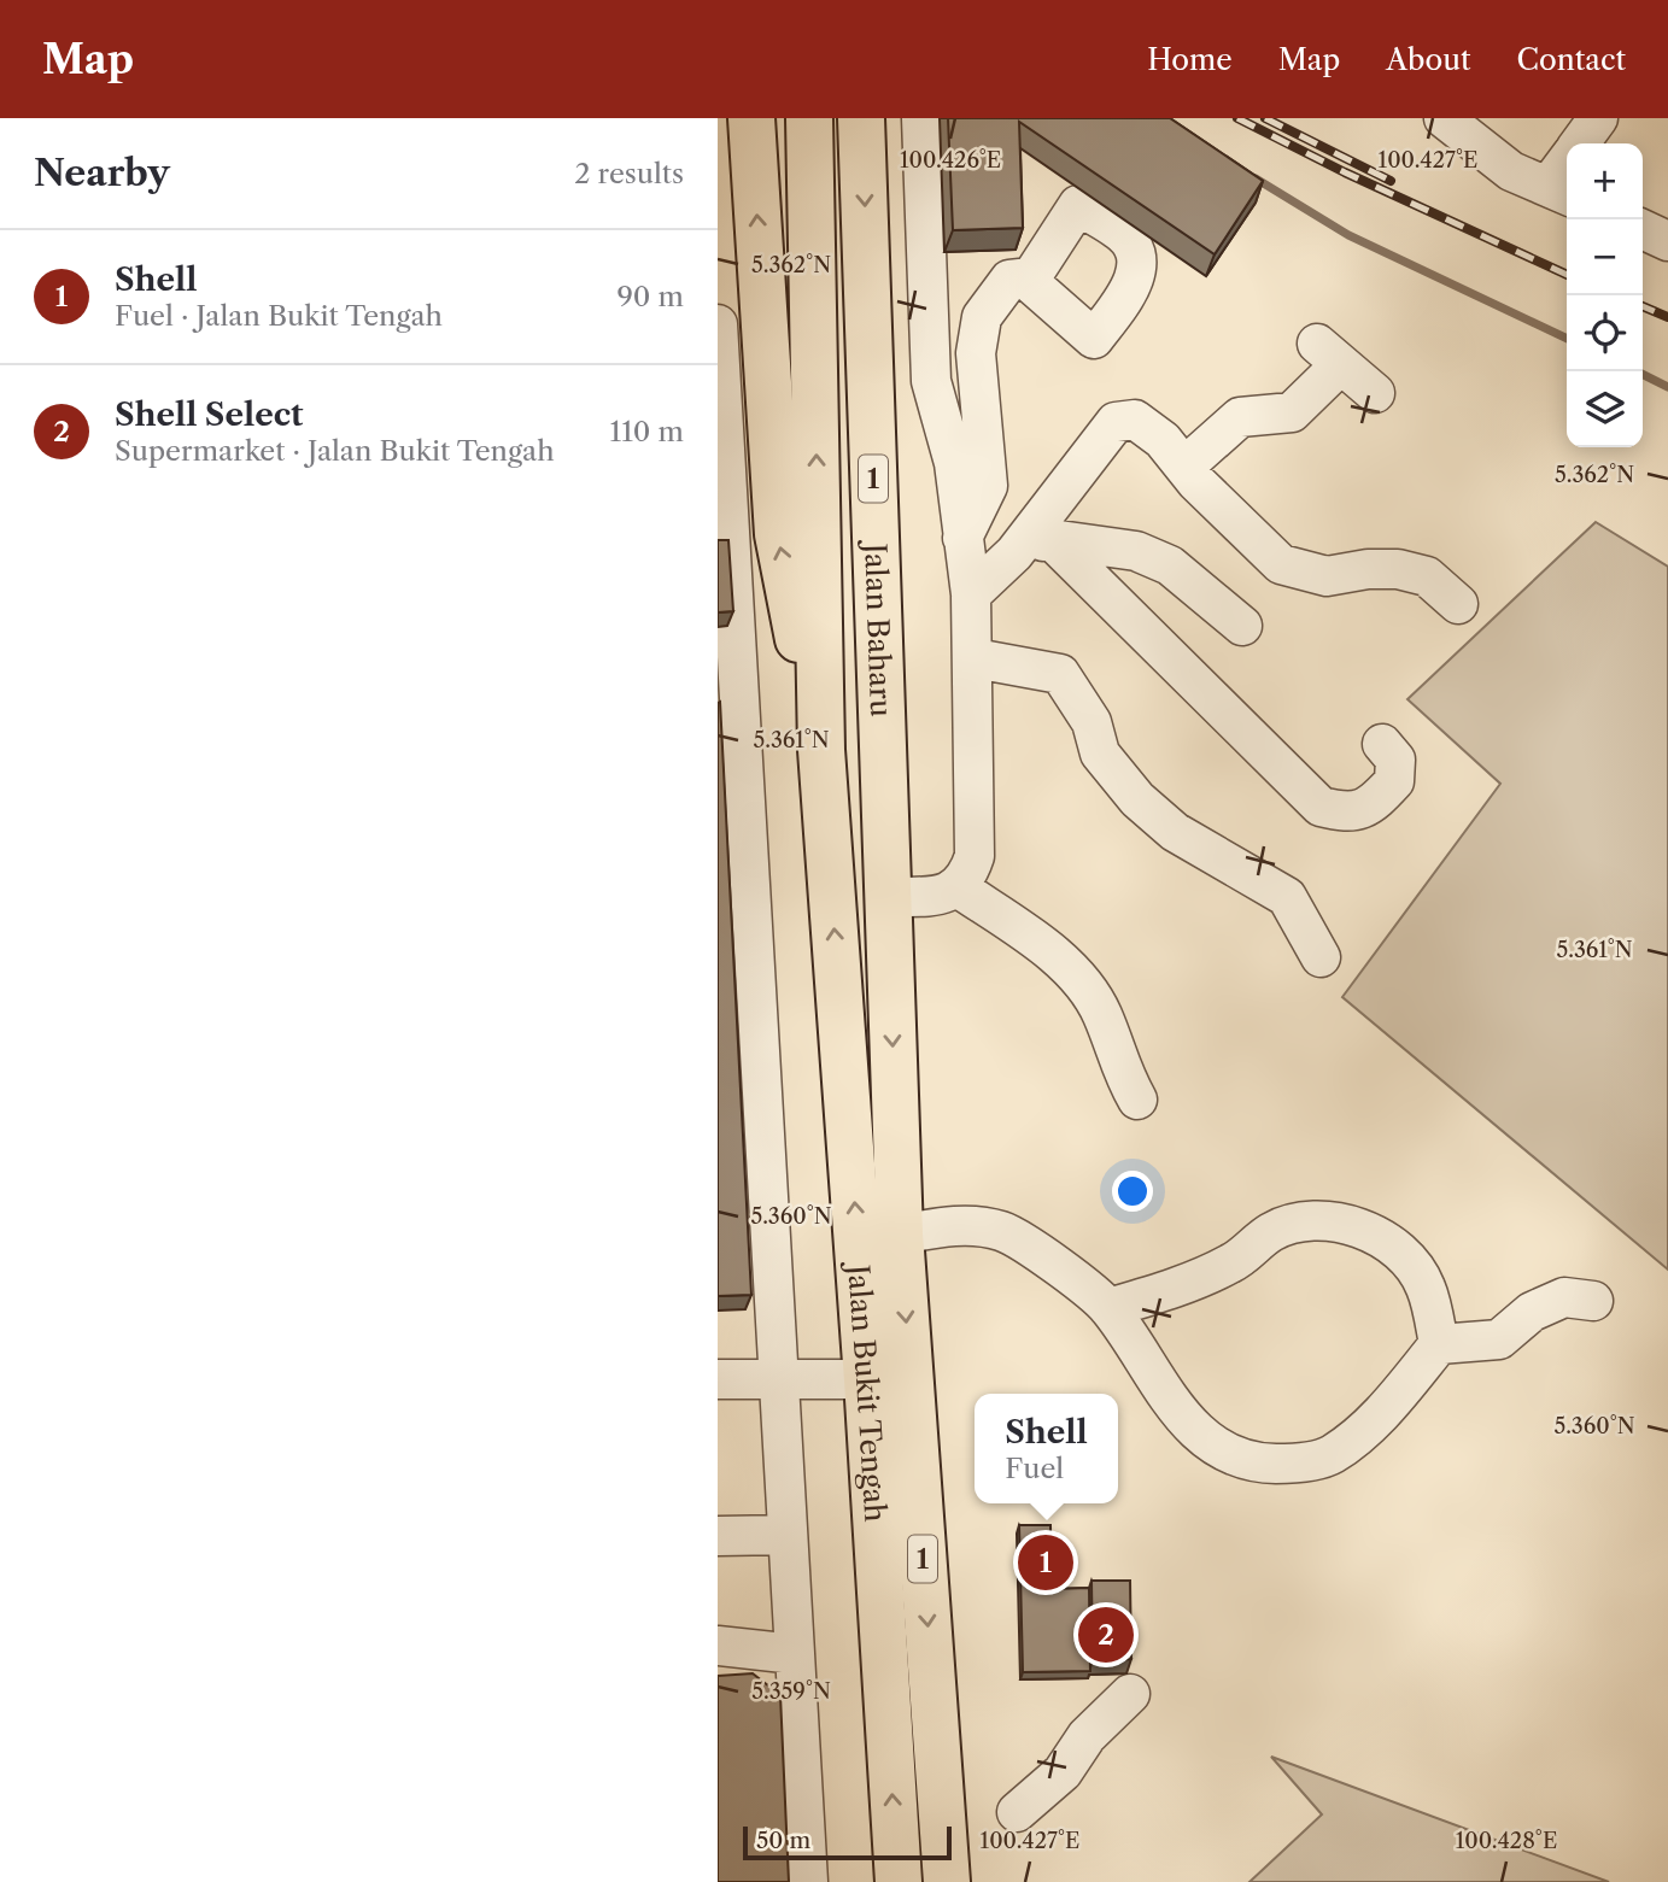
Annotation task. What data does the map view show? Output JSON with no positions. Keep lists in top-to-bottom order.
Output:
{
  "streets": {
    "highway": ["1", "Jalan Baharu", "Jalan Bukit Tengah"]
  },
  "crossings": [
    ["Jalan Baharu", "Jalan Bukit Tengah"]
  ],
  "scale_bar": "50 m",
  "page": {
    "header": "Map",
    "nav": [
      "Home",
      "Map",
      "About",
      "Contact"
    ],
    "heading": ["Nearby", "2 results"],
    "map_buttons": ["+", "−"],
    "list": [
      {
        "mark": "1",
        "name": "Shell",
        "note": "Fuel · Jalan Bukit Tengah",
        "value": "90 m"
      },
      {
        "mark": "2",
        "name": "Shell Select",
        "note": "Supermarket · Jalan Bukit Tengah",
        "value": "110 m"
      }
    ],
    "popup": ["Shell", "Fuel"],
    "pins": ["1", "2"],
    "scale": "50 m"
  },
  "coordinates": [
    "100.426°E",
    "100.427°E",
    "5.362°N",
    "5.361°N",
    "5.360°N",
    "5.359°N",
    "100.428°E"
  ]
}
